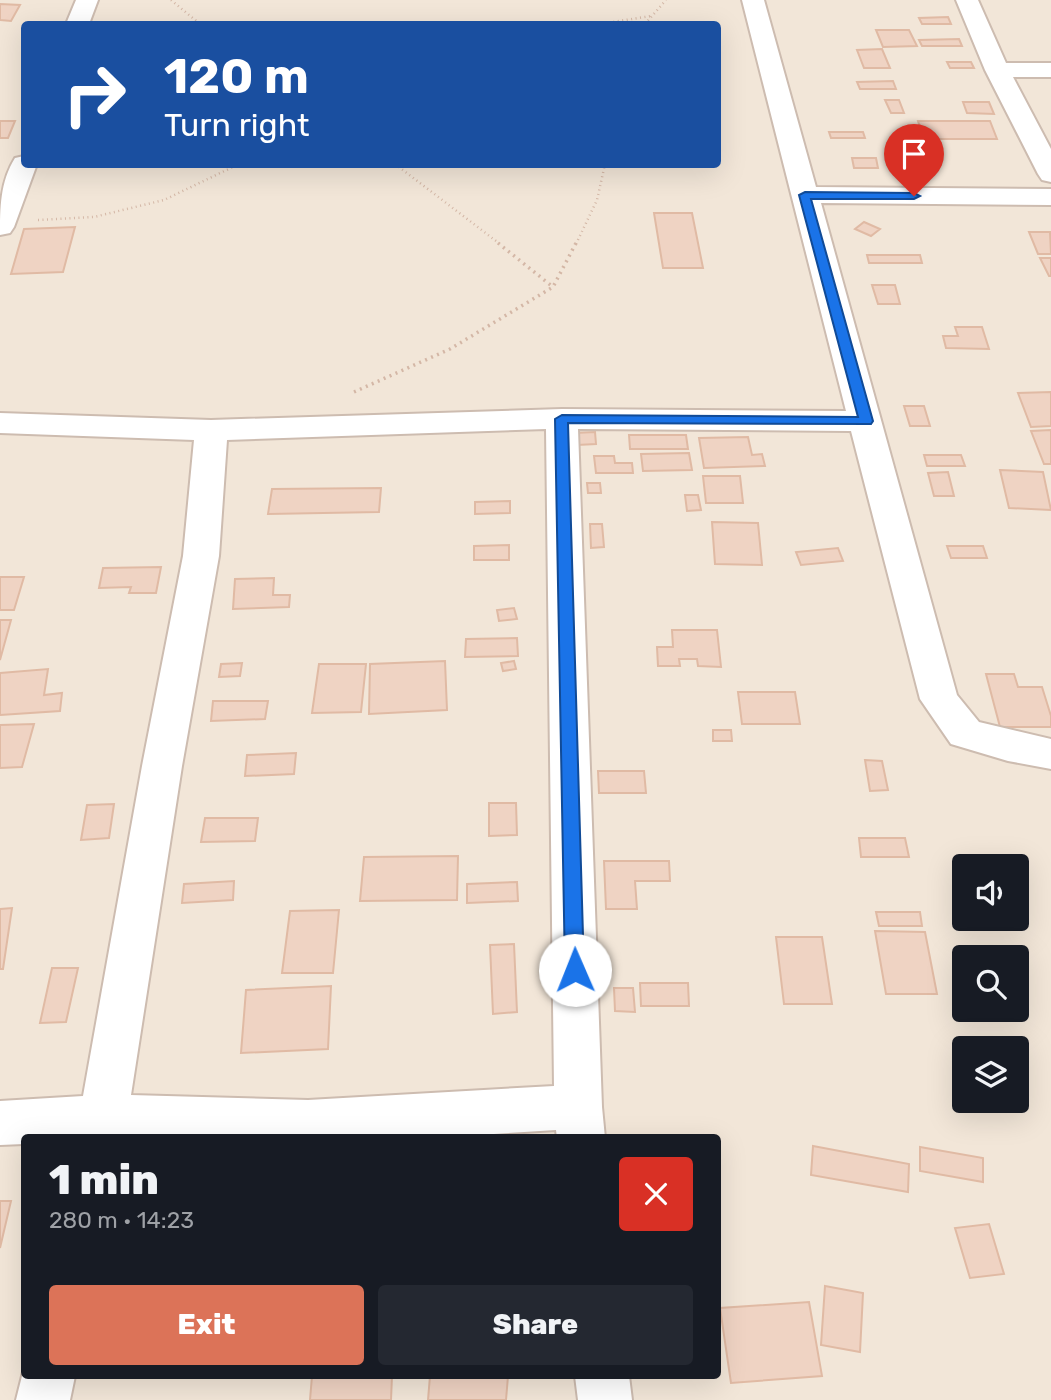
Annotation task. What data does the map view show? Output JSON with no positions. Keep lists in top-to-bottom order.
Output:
{
  "page": {
    "turn": ["120 m", "Turn right"],
    "heading": ["1 min", "280 m · 14:23"],
    "buttons": ["Exit", "Share"]
  }
}
